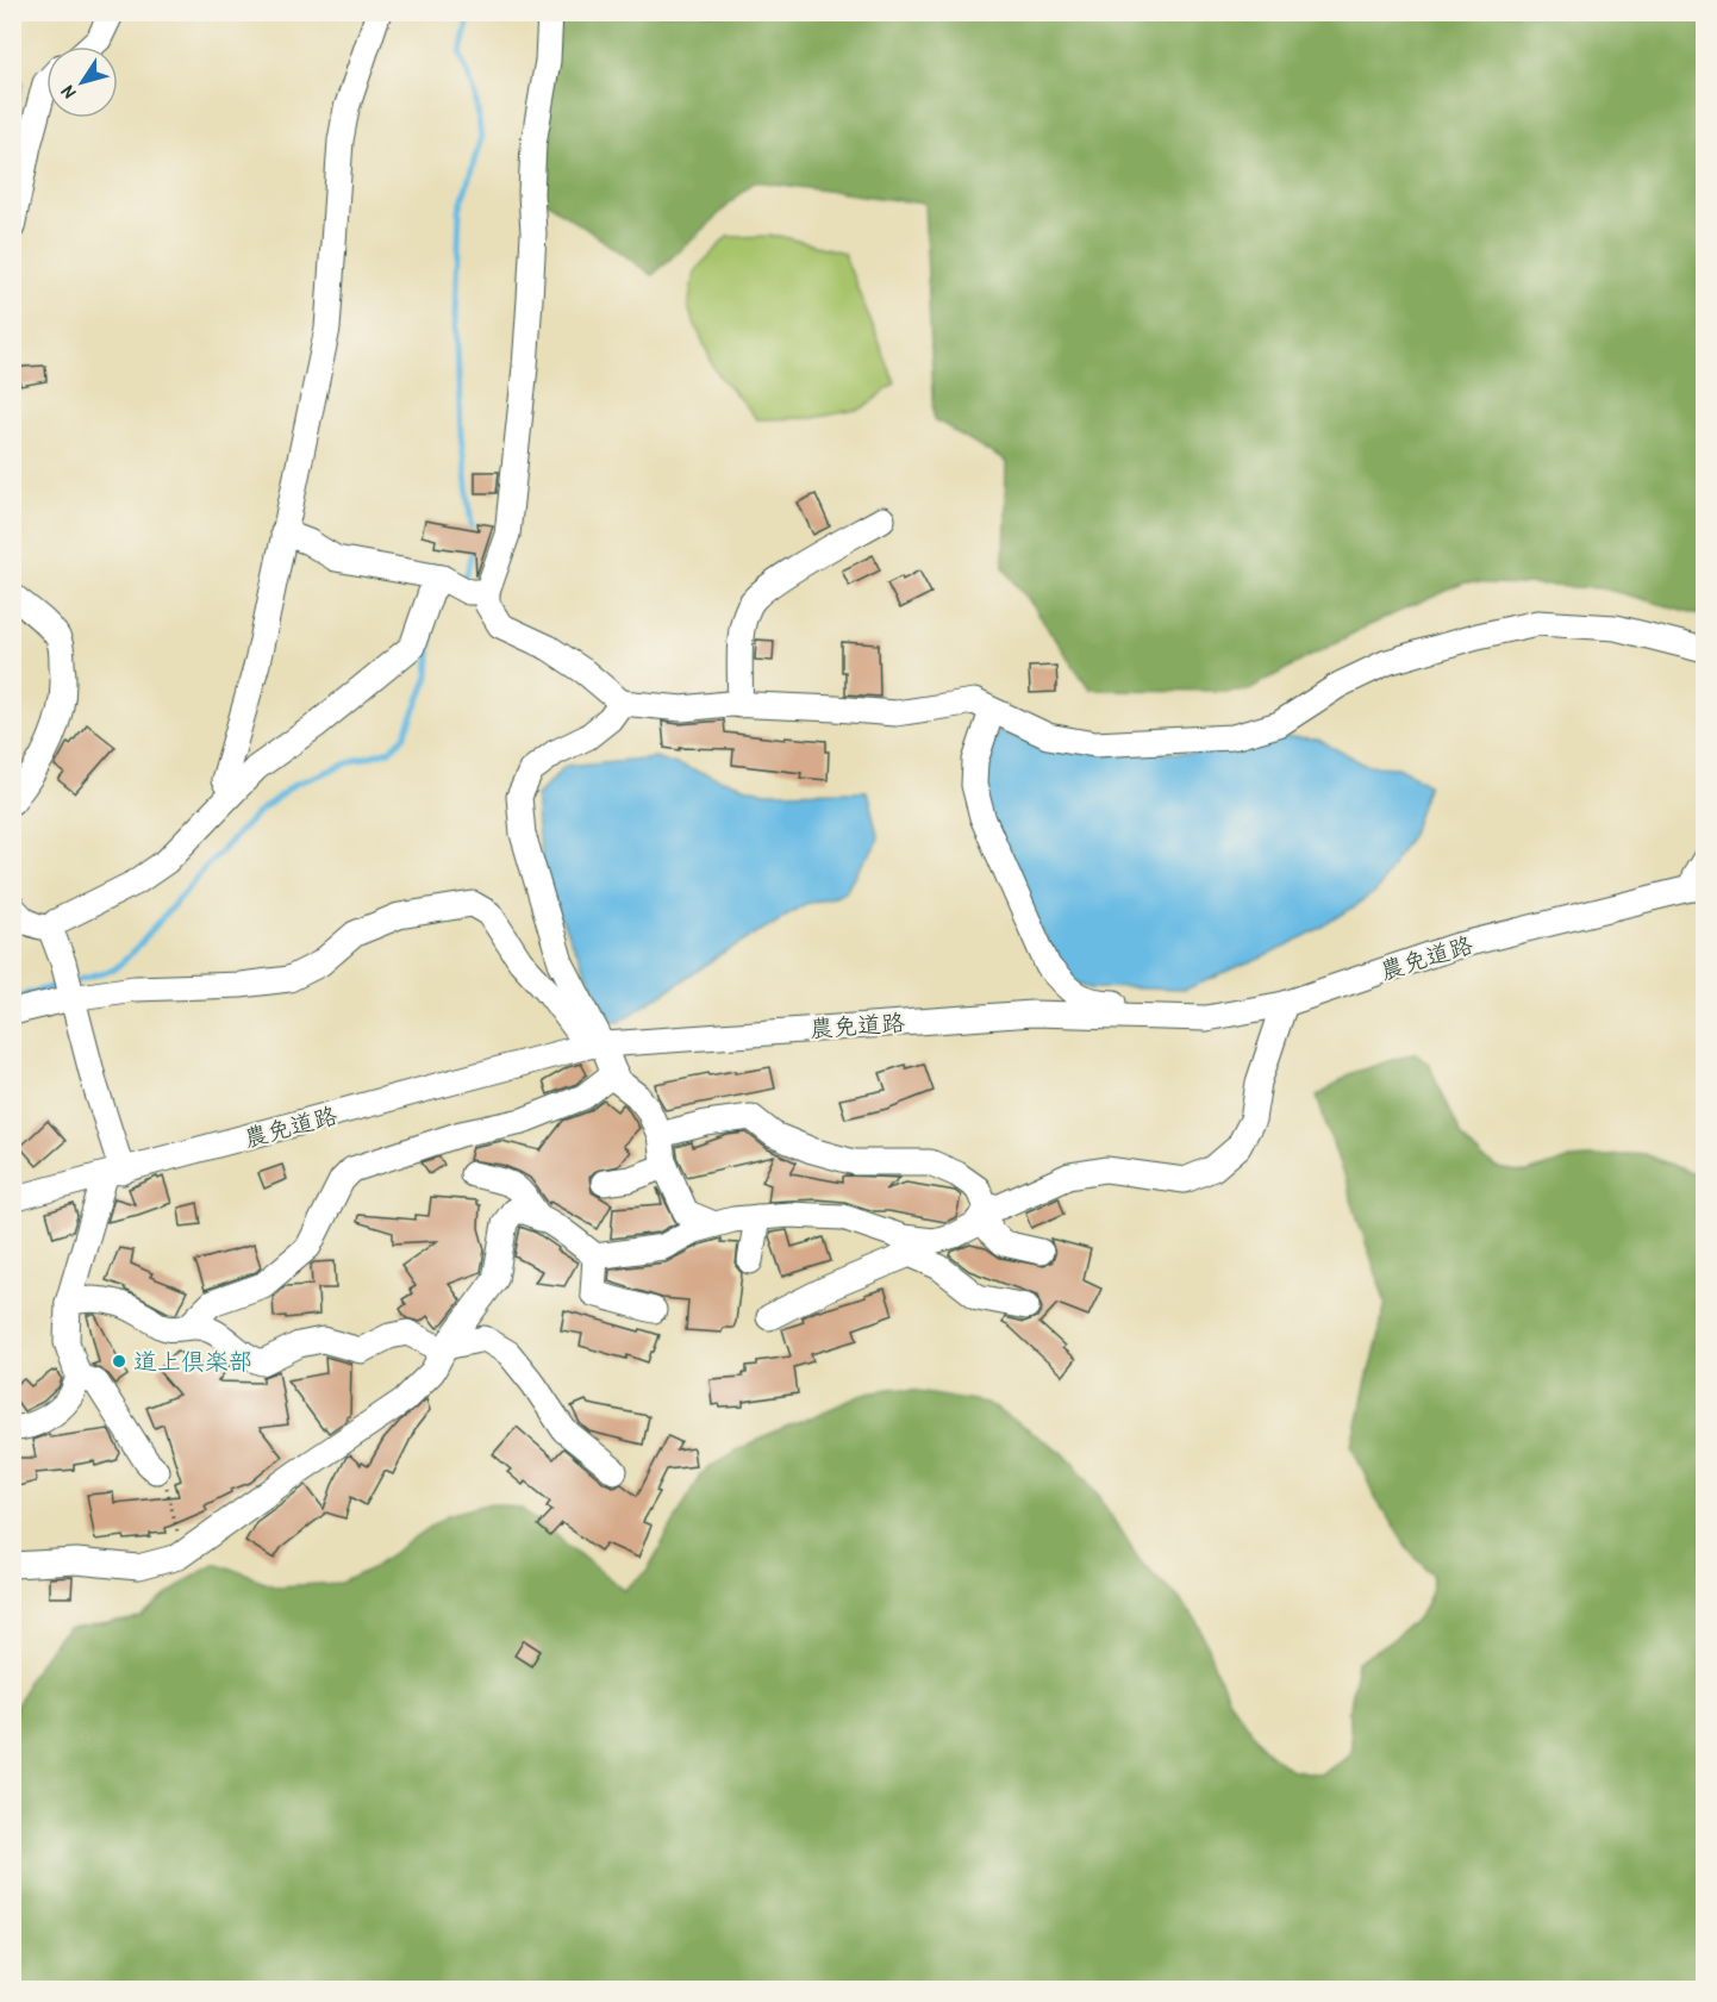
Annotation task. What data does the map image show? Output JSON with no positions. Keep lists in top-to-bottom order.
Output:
{
  "streets": {
    "street": ["農免道路"]
  },
  "places": ["道上倶楽部"],
  "north": "bottom left"
}
